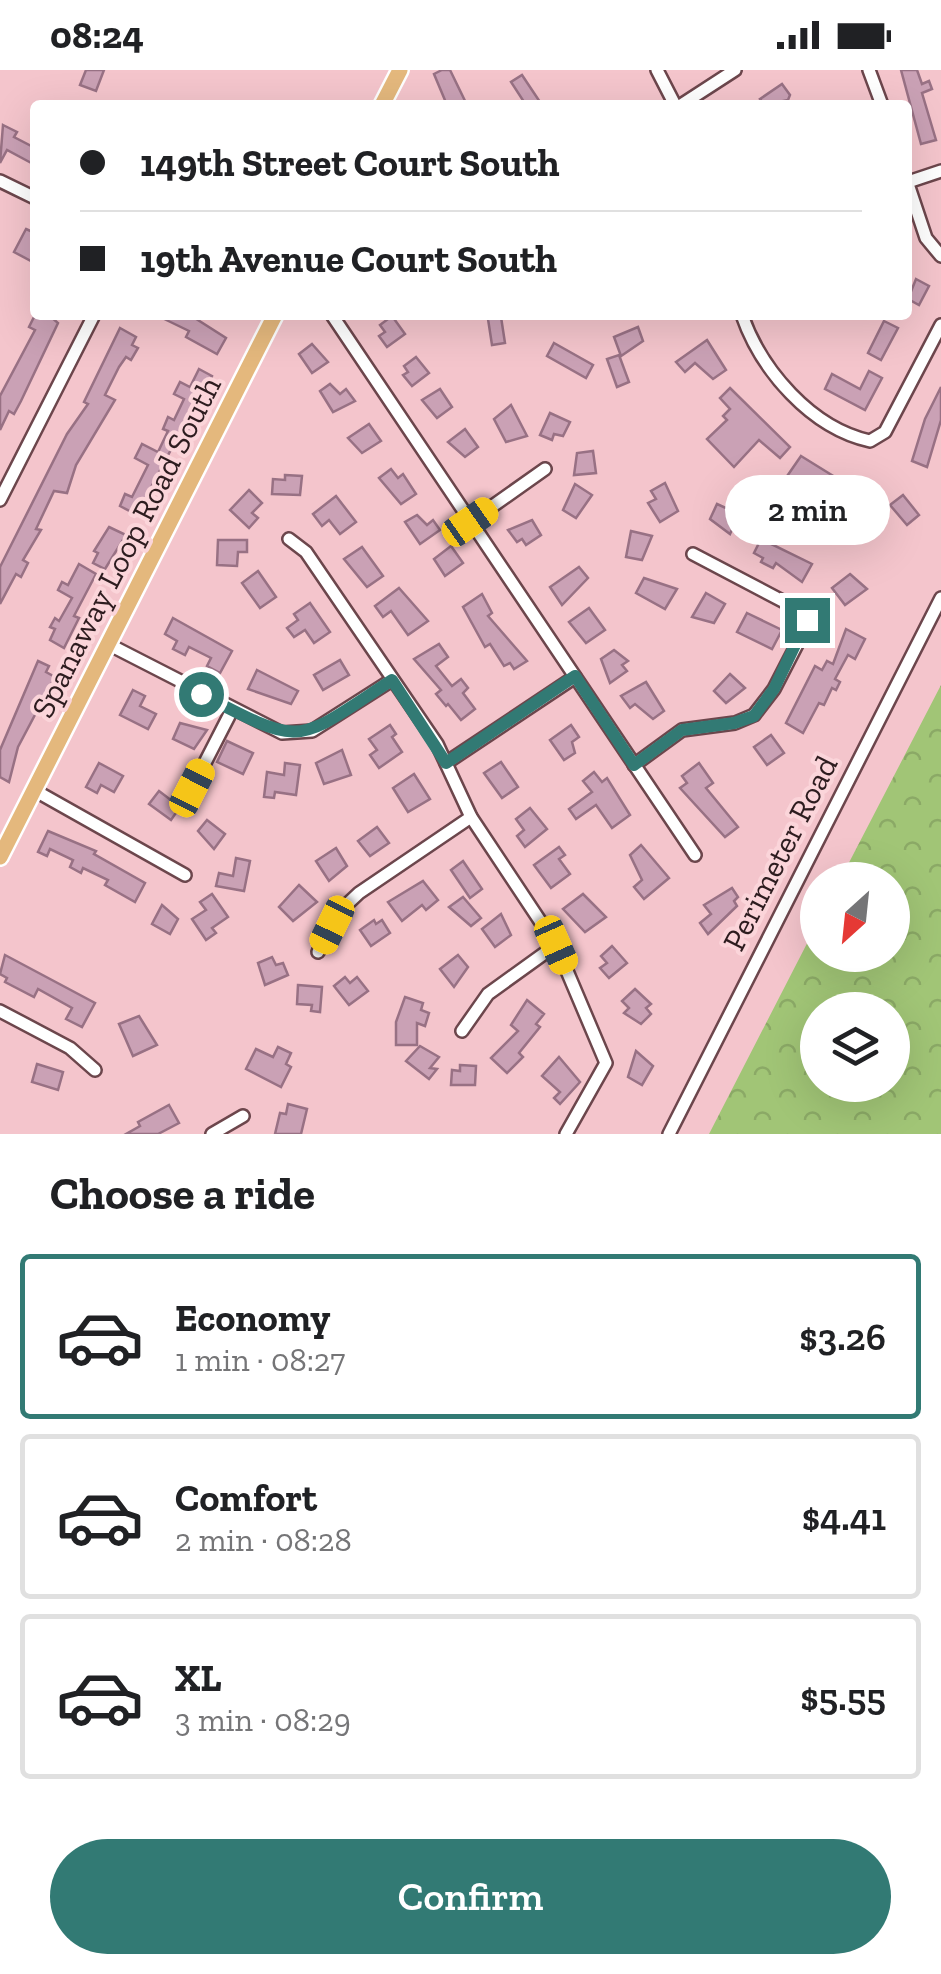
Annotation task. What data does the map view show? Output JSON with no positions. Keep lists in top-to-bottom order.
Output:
{
  "streets": {
    "main road": ["Spanaway Loop Road South"],
    "street": ["Perimeter Road"]
  },
  "north": "bottom left",
  "page": {
    "status": "08:24",
    "banner": ["149th Street Court South", "19th Avenue Court South"],
    "bubble": "2 min",
    "heading": "Choose a ride",
    "list": [
      {
        "name": "Economy",
        "note": "1 min · 08:27",
        "value": "$3.26"
      },
      {
        "name": "Comfort",
        "note": "2 min · 08:28",
        "value": "$4.41"
      },
      {
        "name": "XL",
        "note": "3 min · 08:29",
        "value": "$5.55"
      }
    ],
    "buttons": "Confirm"
  }
}
